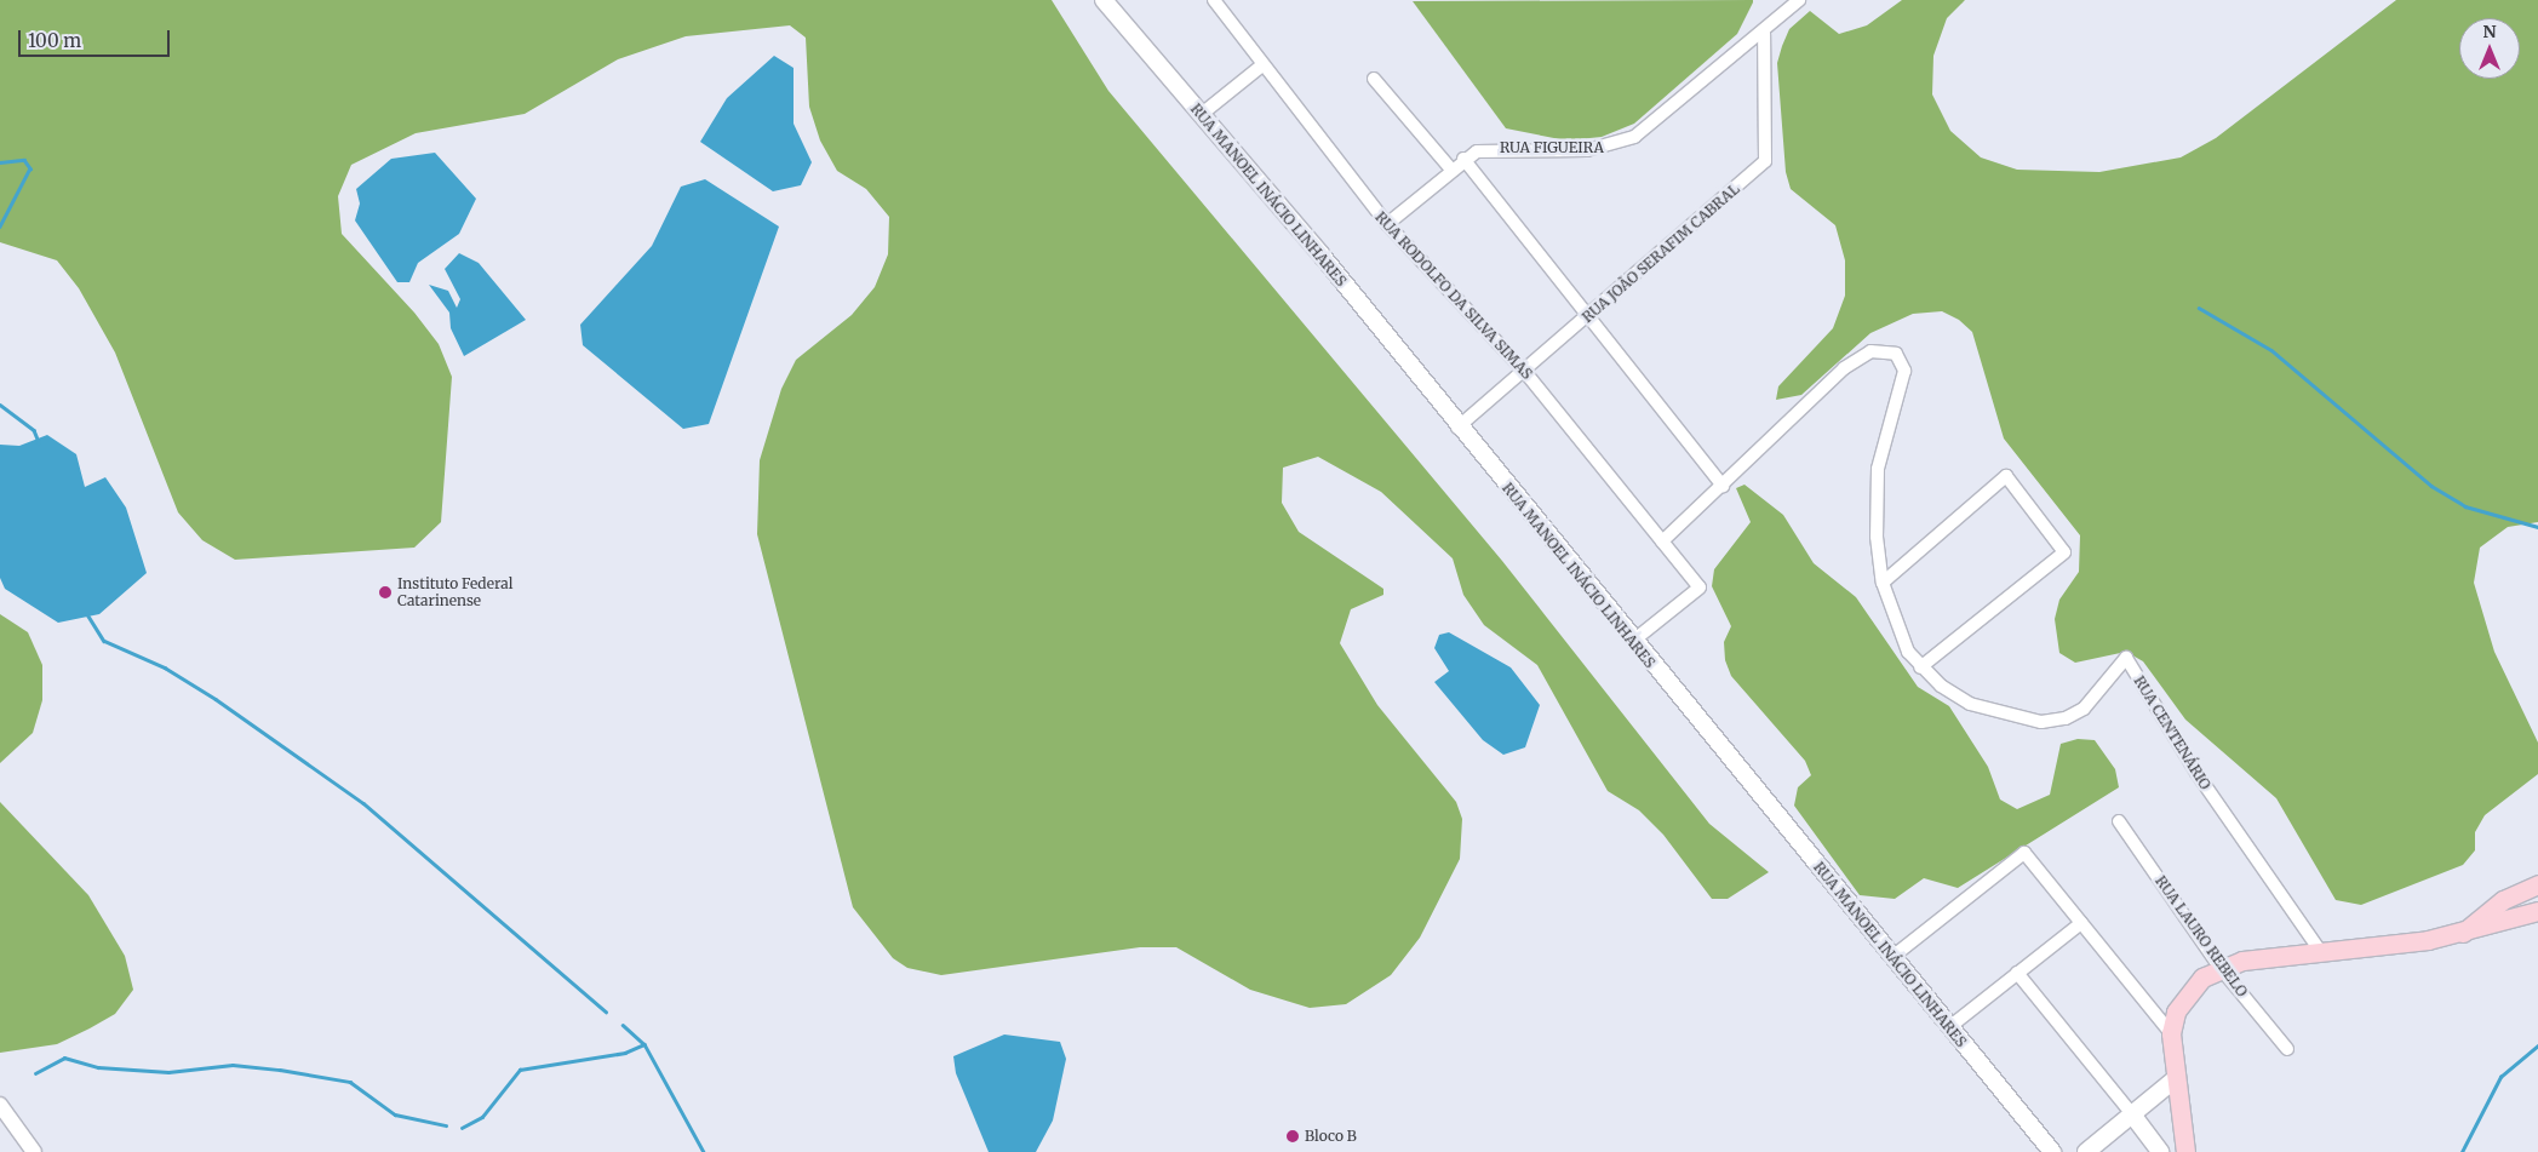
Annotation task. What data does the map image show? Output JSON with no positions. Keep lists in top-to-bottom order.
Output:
{
  "streets": {
    "main road": ["RUA MANOEL INÁCIO LINHARES"],
    "street": [
      "RUA FIGUEIRA",
      "RUA JOÃO SERAFIM CABRAL",
      "RUA RODOLFO DA SILVA SIMAS",
      "RUA CENTENÁRIO",
      "RUA LAURO REBELO"
    ]
  },
  "crossings": [
    ["RUA FIGUEIRA", "RUA JOÃO SERAFIM CABRAL"],
    ["RUA FIGUEIRA", "RUA RODOLFO DA SILVA SIMAS"],
    ["RUA MANOEL INÁCIO LINHARES", "RUA JOÃO SERAFIM CABRAL"],
    ["RUA MANOEL INÁCIO LINHARES", "RUA RODOLFO DA SILVA SIMAS"],
    ["RUA JOÃO SERAFIM CABRAL", "RUA RODOLFO DA SILVA SIMAS"]
  ],
  "places": ["Instituto Federal Catarinense", "Bloco B"],
  "scale_bar": "100 m",
  "north": "top"
}
